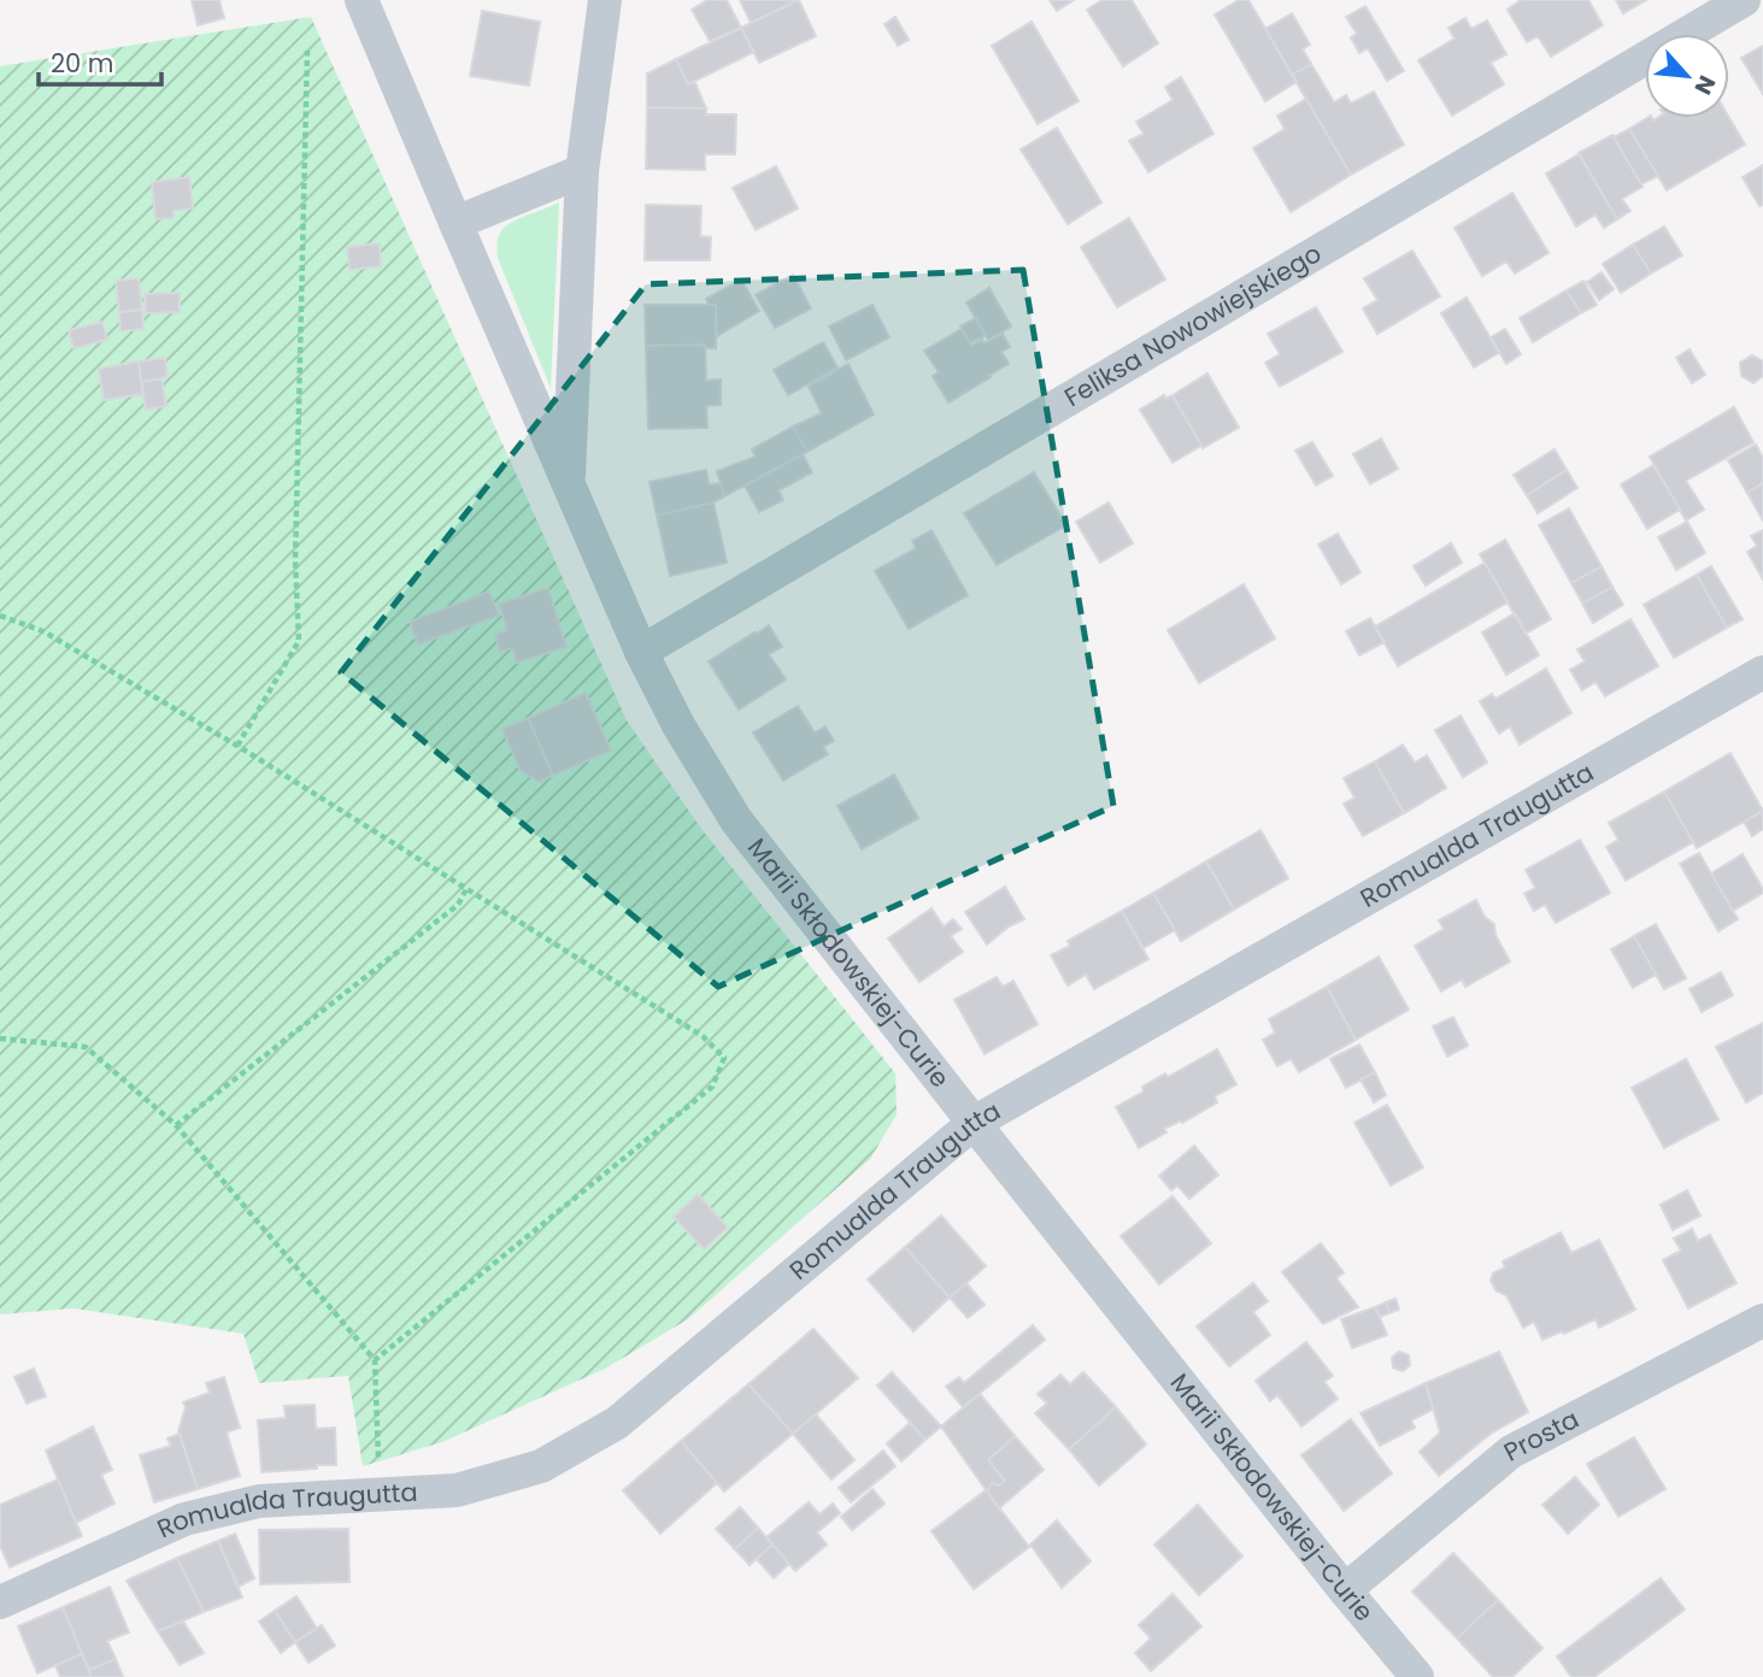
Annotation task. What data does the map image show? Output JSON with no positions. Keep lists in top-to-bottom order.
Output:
{
  "streets": {
    "street": [
      "Feliksa Nowowiejskiego",
      "Romualda Traugutta",
      "Marii Skłodowskiej-Curie",
      "Prosta"
    ]
  },
  "crossings": [
    ["Feliksa Nowowiejskiego", "Marii Skłodowskiej-Curie"],
    ["Romualda Traugutta", "Marii Skłodowskiej-Curie"],
    ["Marii Skłodowskiej-Curie", "Prosta"]
  ],
  "scale_bar": "20 m",
  "north": "bottom right"
}
